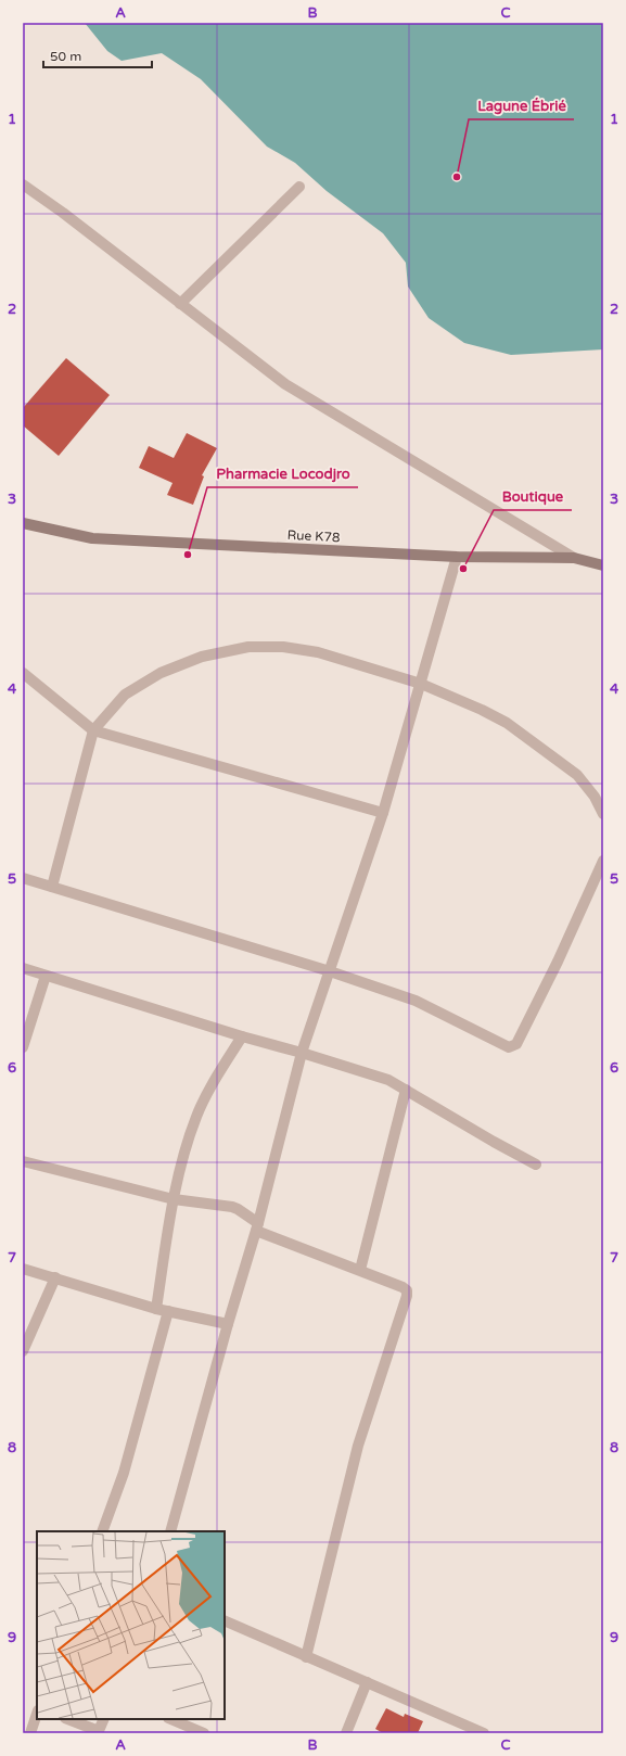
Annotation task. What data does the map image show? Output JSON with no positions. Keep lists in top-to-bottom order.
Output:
{
  "streets": {
    "street": ["Rue K78"]
  },
  "places": ["Lagune Ébrié", "Pharmacie Locodjro", "Boutique"],
  "scale_bar": "50 m",
  "grid": {
    "columns": ["A", "B", "C"],
    "rows": [
      "1",
      "2",
      "3",
      "4",
      "5",
      "6",
      "7",
      "8",
      "9"
    ]
  }
}
